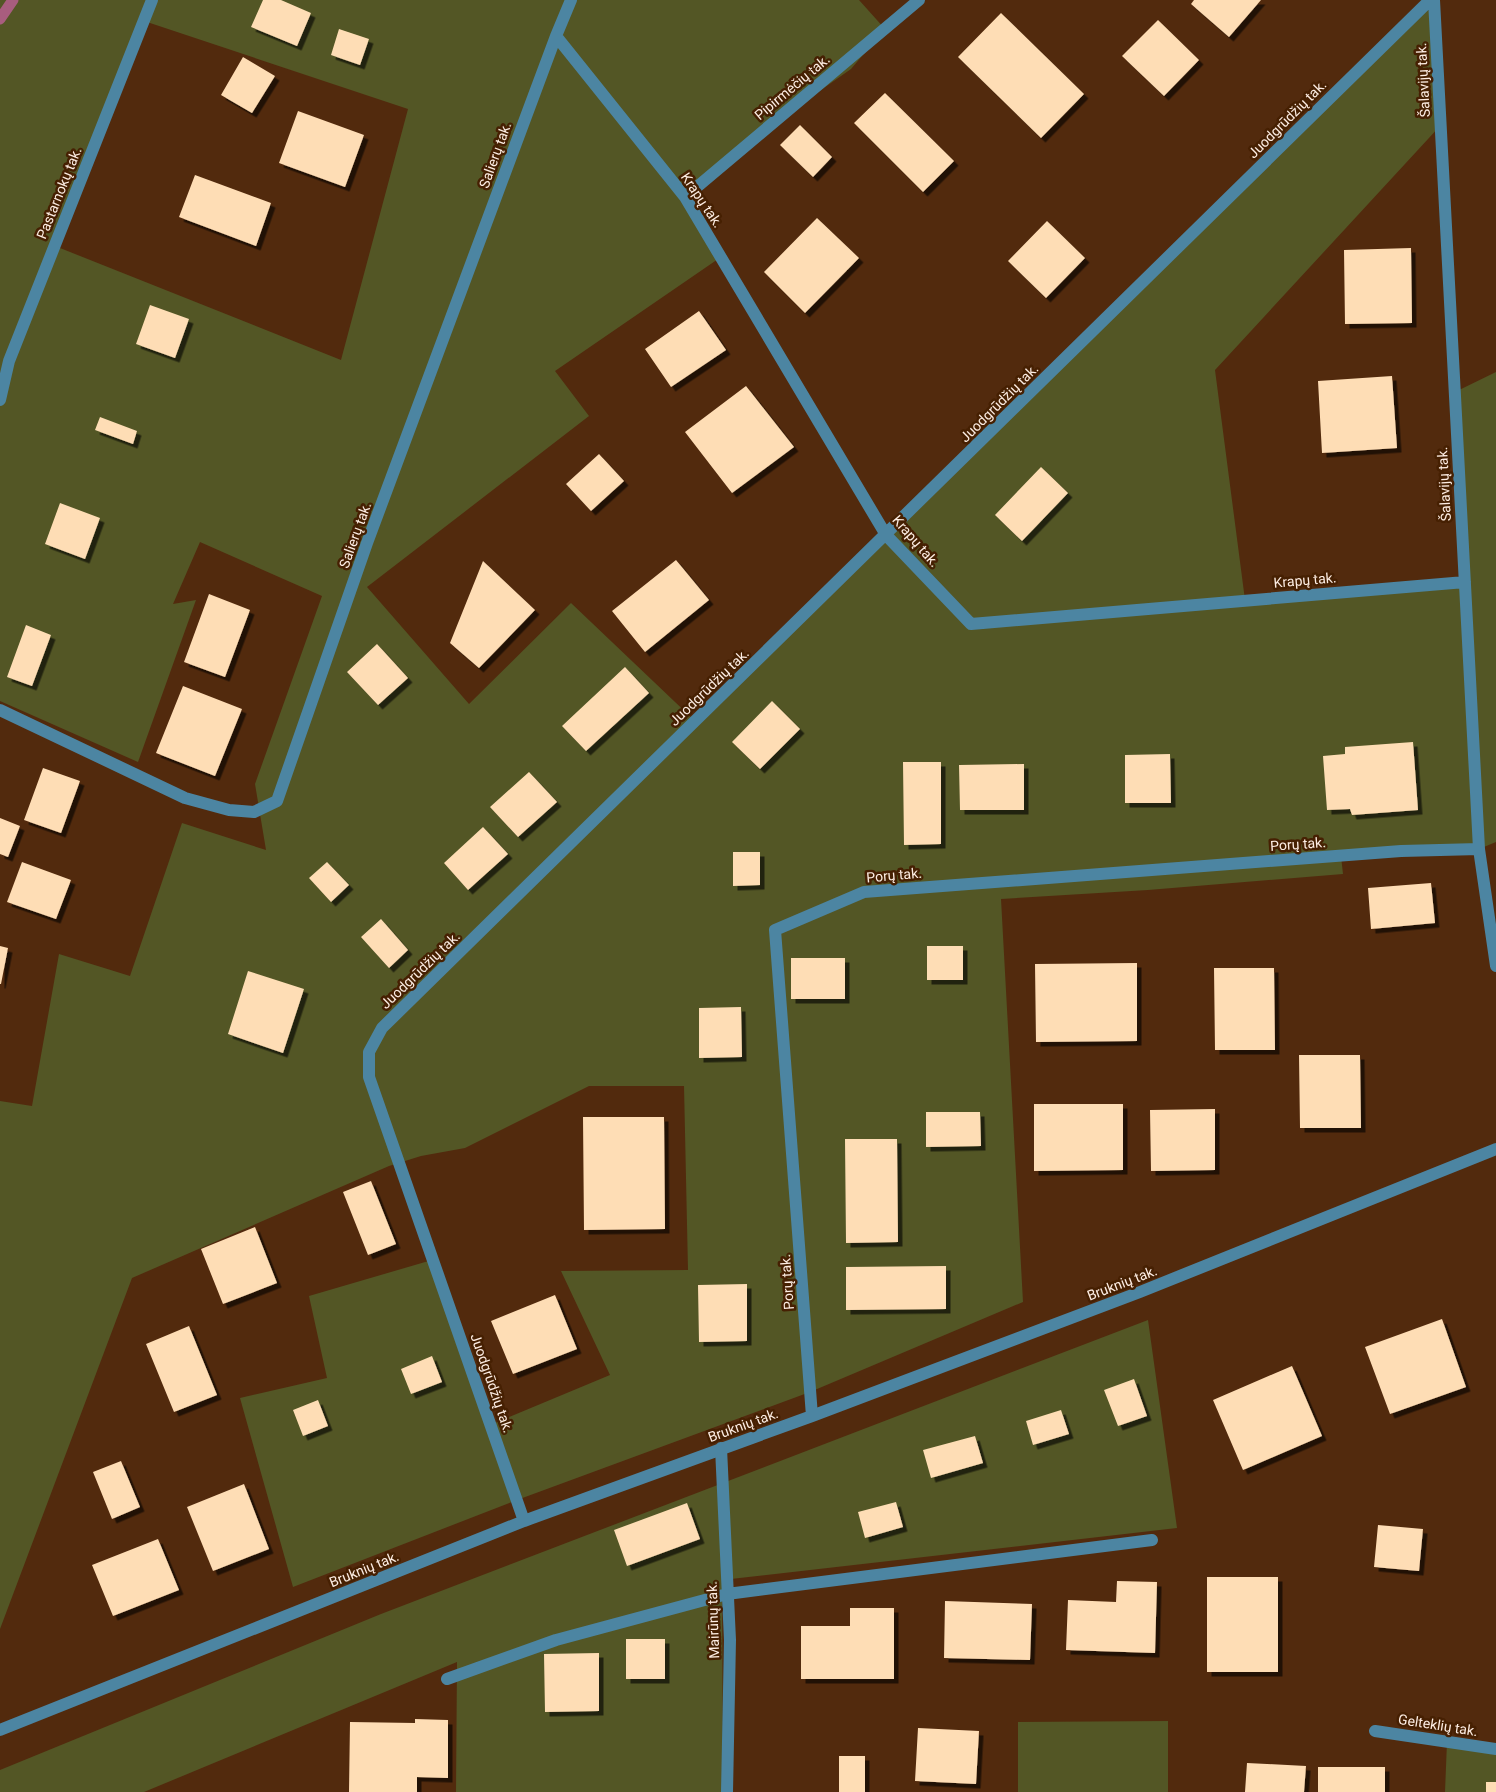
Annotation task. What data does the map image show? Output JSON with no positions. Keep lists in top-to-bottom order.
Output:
{
  "streets": {
    "street": [
      "Šalavijų tak.",
      "Pipirmėčių tak.",
      "Juodgrūdžių tak.",
      "Salierų tak.",
      "Pastarnokų tak.",
      "Krapų tak.",
      "Porų tak.",
      "Bruknių tak.",
      "Mairūnų tak.",
      "Gelteklių tak."
    ]
  },
  "crossings": [
    ["Šalavijų tak.", "Juodgrūdžių tak."],
    ["Šalavijų tak.", "Krapų tak."],
    ["Šalavijų tak.", "Porų tak."],
    ["Pipirmėčių tak.", "Krapų tak."],
    ["Juodgrūdžių tak.", "Krapų tak."],
    ["Juodgrūdžių tak.", "Bruknių tak."],
    ["Salierų tak.", "Krapų tak."],
    ["Porų tak.", "Bruknių tak."],
    ["Bruknių tak.", "Mairūnų tak."]
  ]
}
